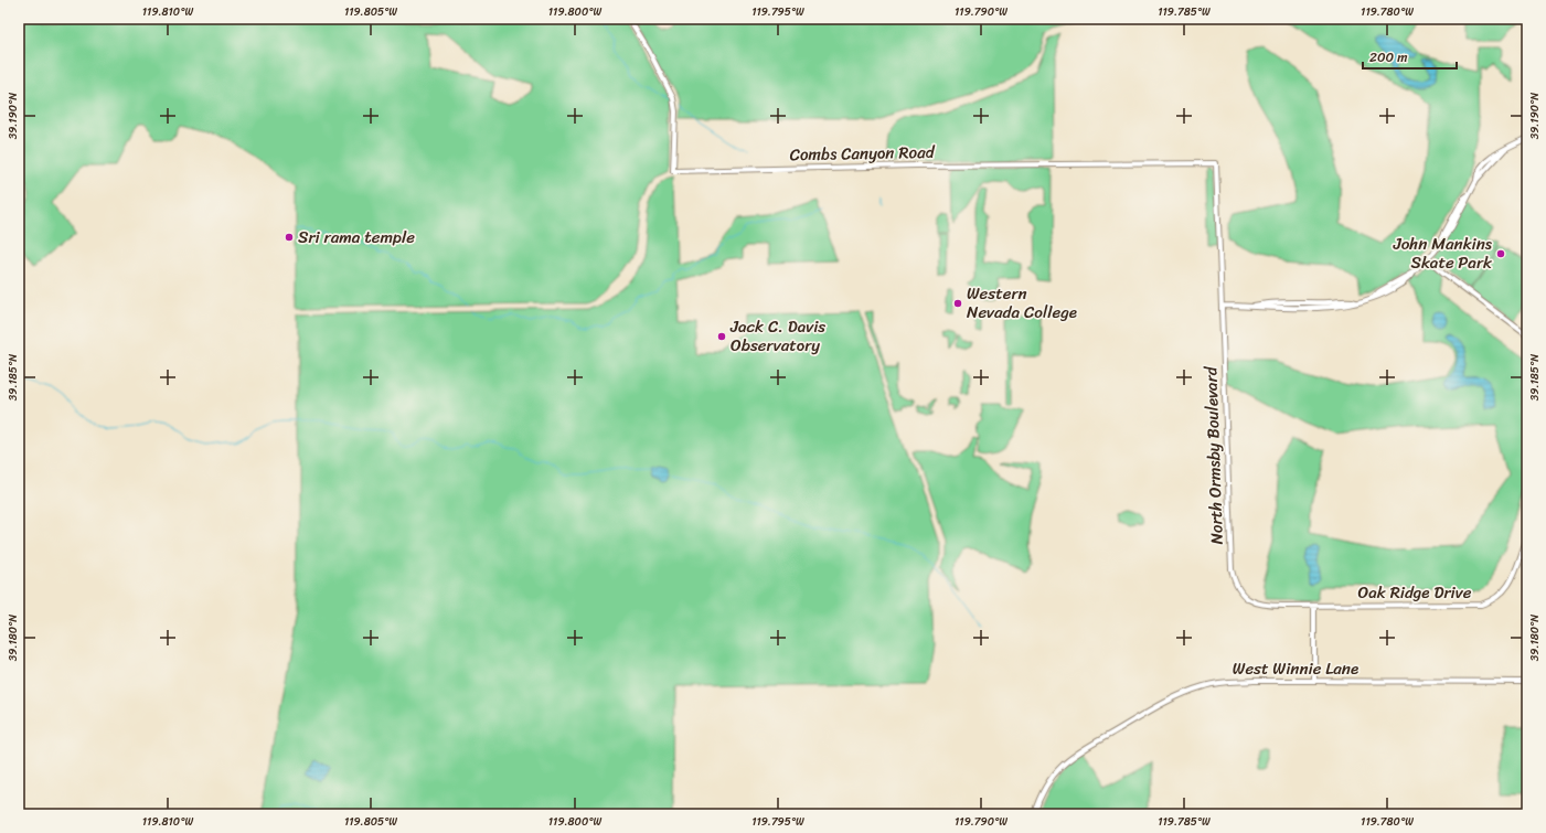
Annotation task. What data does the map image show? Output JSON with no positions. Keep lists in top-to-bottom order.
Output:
{
  "streets": {
    "street": [
      "Combs Canyon Road",
      "North Ormsby Boulevard",
      "Oak Ridge Drive",
      "West Winnie Lane"
    ]
  },
  "crossings": [
    ["Combs Canyon Road", "North Ormsby Boulevard"],
    ["North Ormsby Boulevard", "Oak Ridge Drive"]
  ],
  "places": [
    "Sri rama temple",
    "John Mankins Skate Park",
    "Western Nevada College",
    "Jack C. Davis Observatory"
  ],
  "scale_bar": "200 m",
  "coordinates": [
    "119.810°W",
    "119.805°W",
    "119.800°W",
    "119.795°W",
    "119.790°W",
    "119.785°W",
    "119.780°W",
    "39.190°N",
    "39.185°N",
    "39.180°N"
  ]
}
